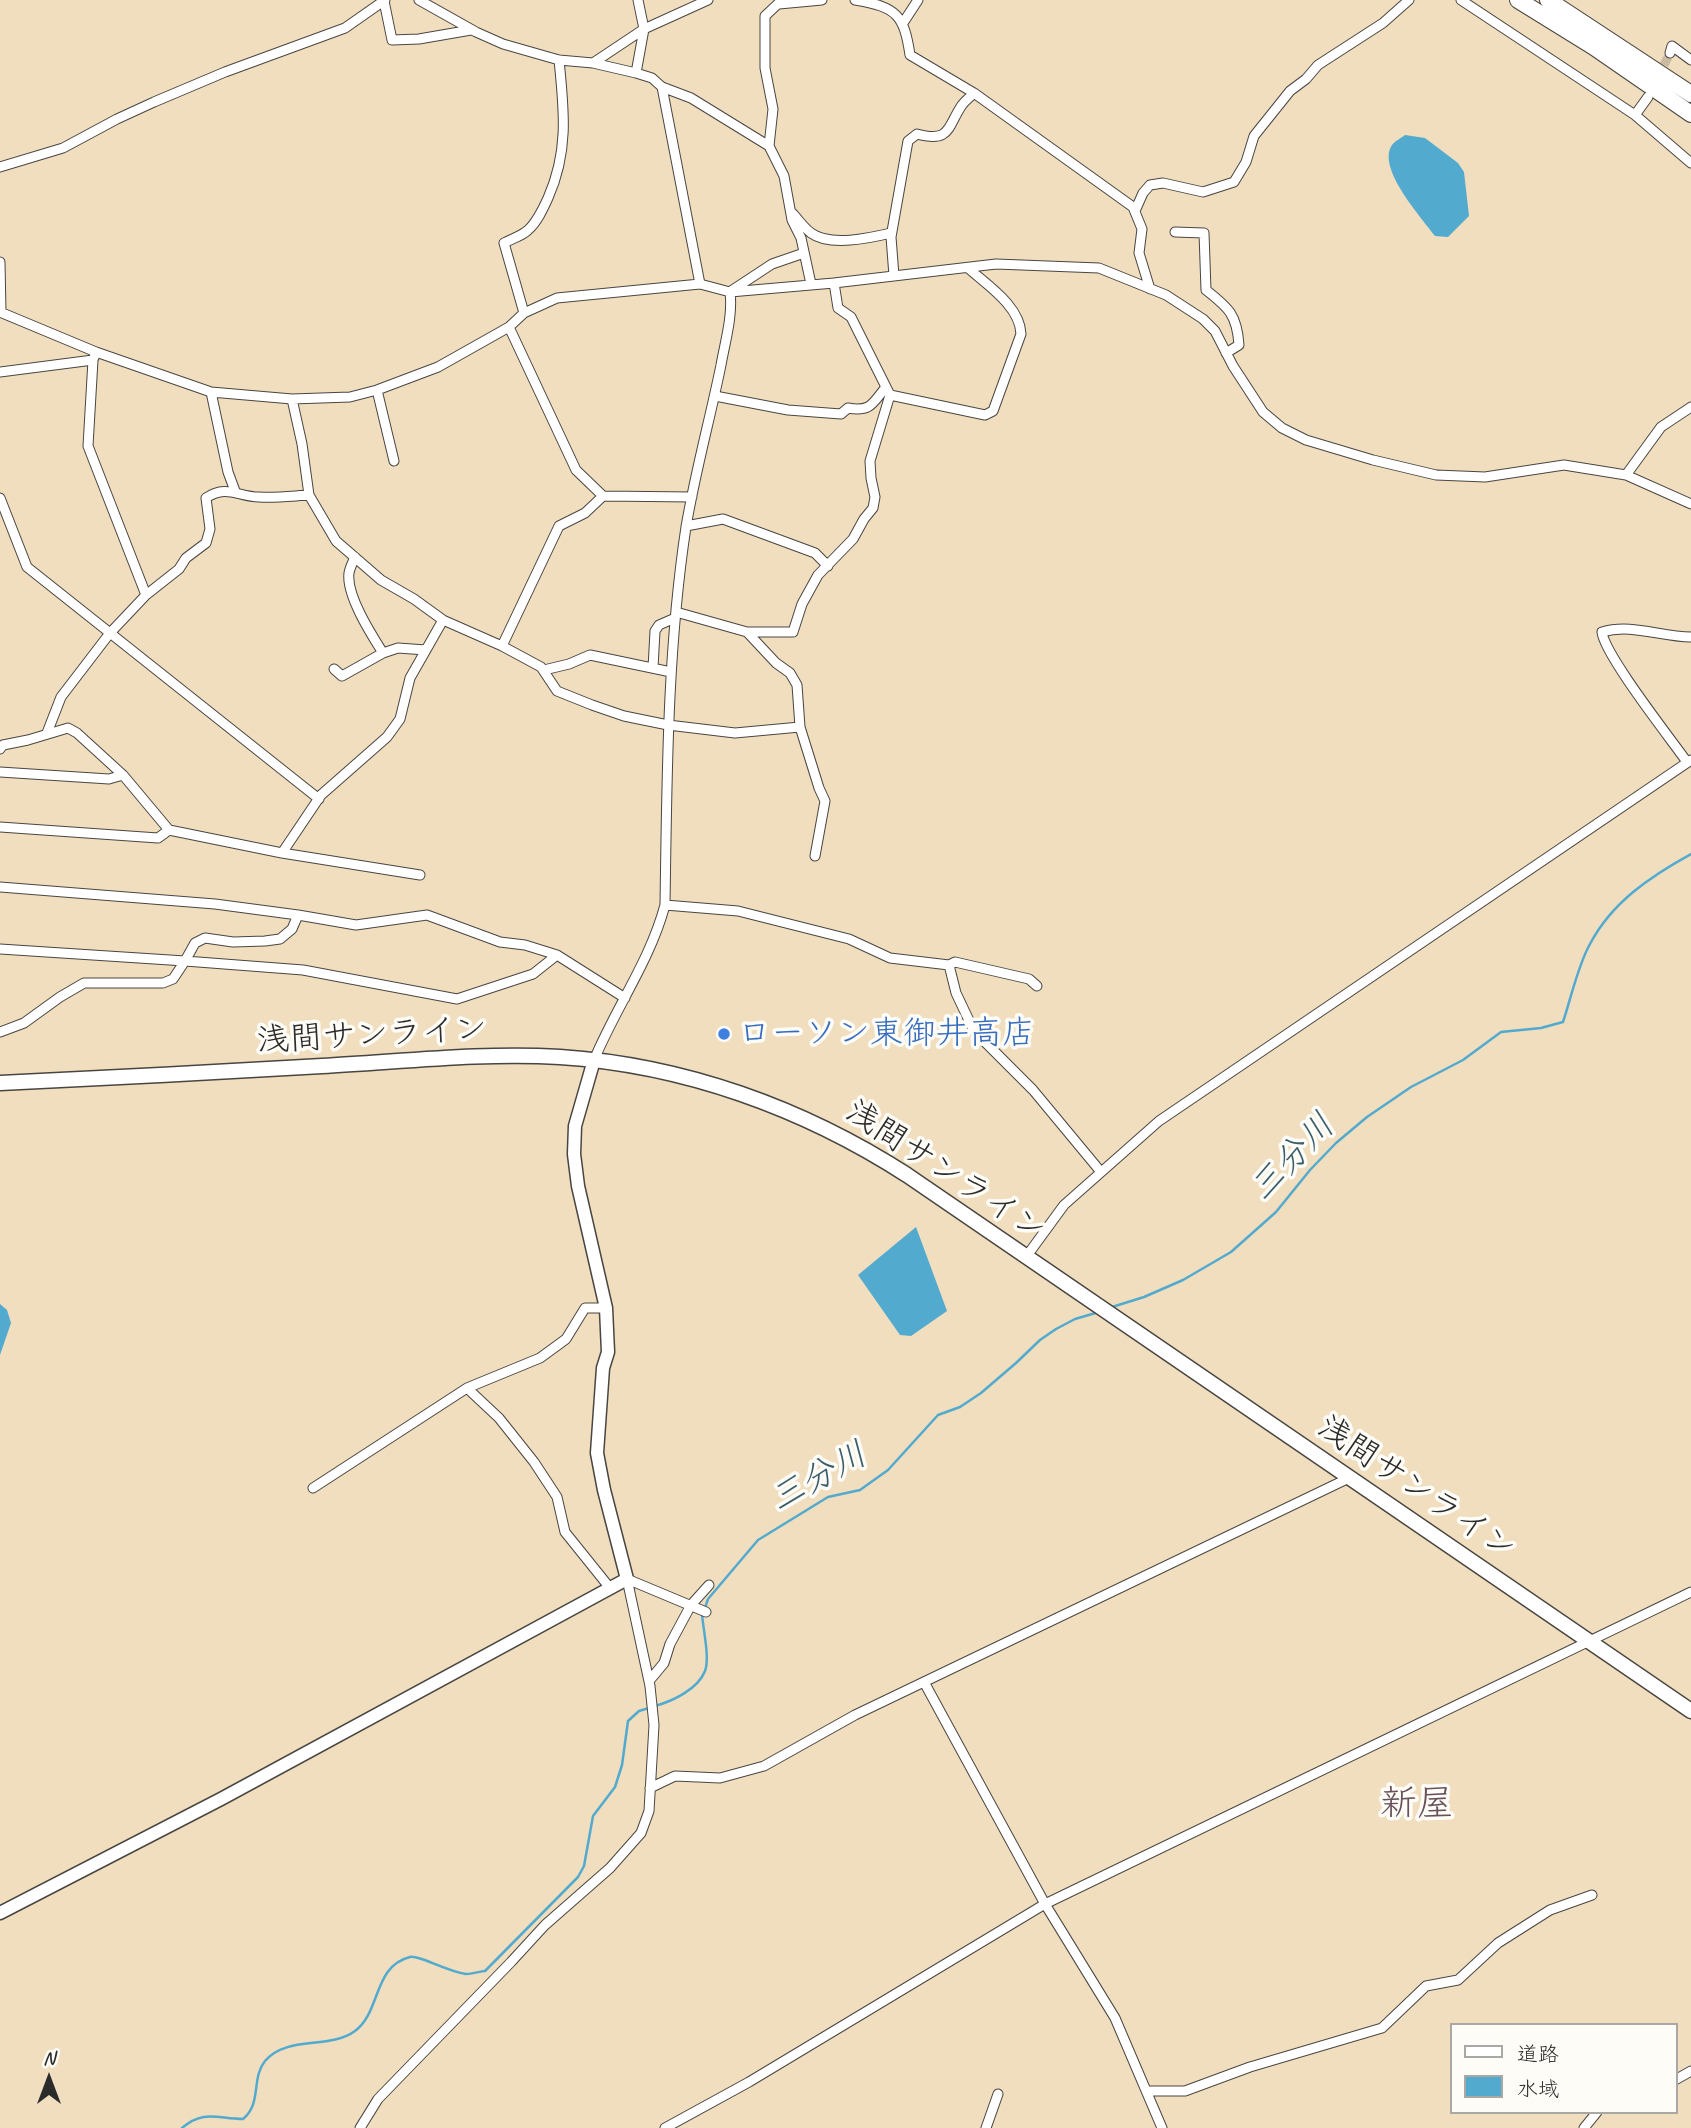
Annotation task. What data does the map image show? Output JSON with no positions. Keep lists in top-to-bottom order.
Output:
{
  "streets": {
    "main road": ["浅間サンライン"]
  },
  "districts": ["新屋"],
  "water": ["三分川"],
  "places": ["ローソン東御井高店"],
  "legend": ["道路", "水域"],
  "north": "top"
}
